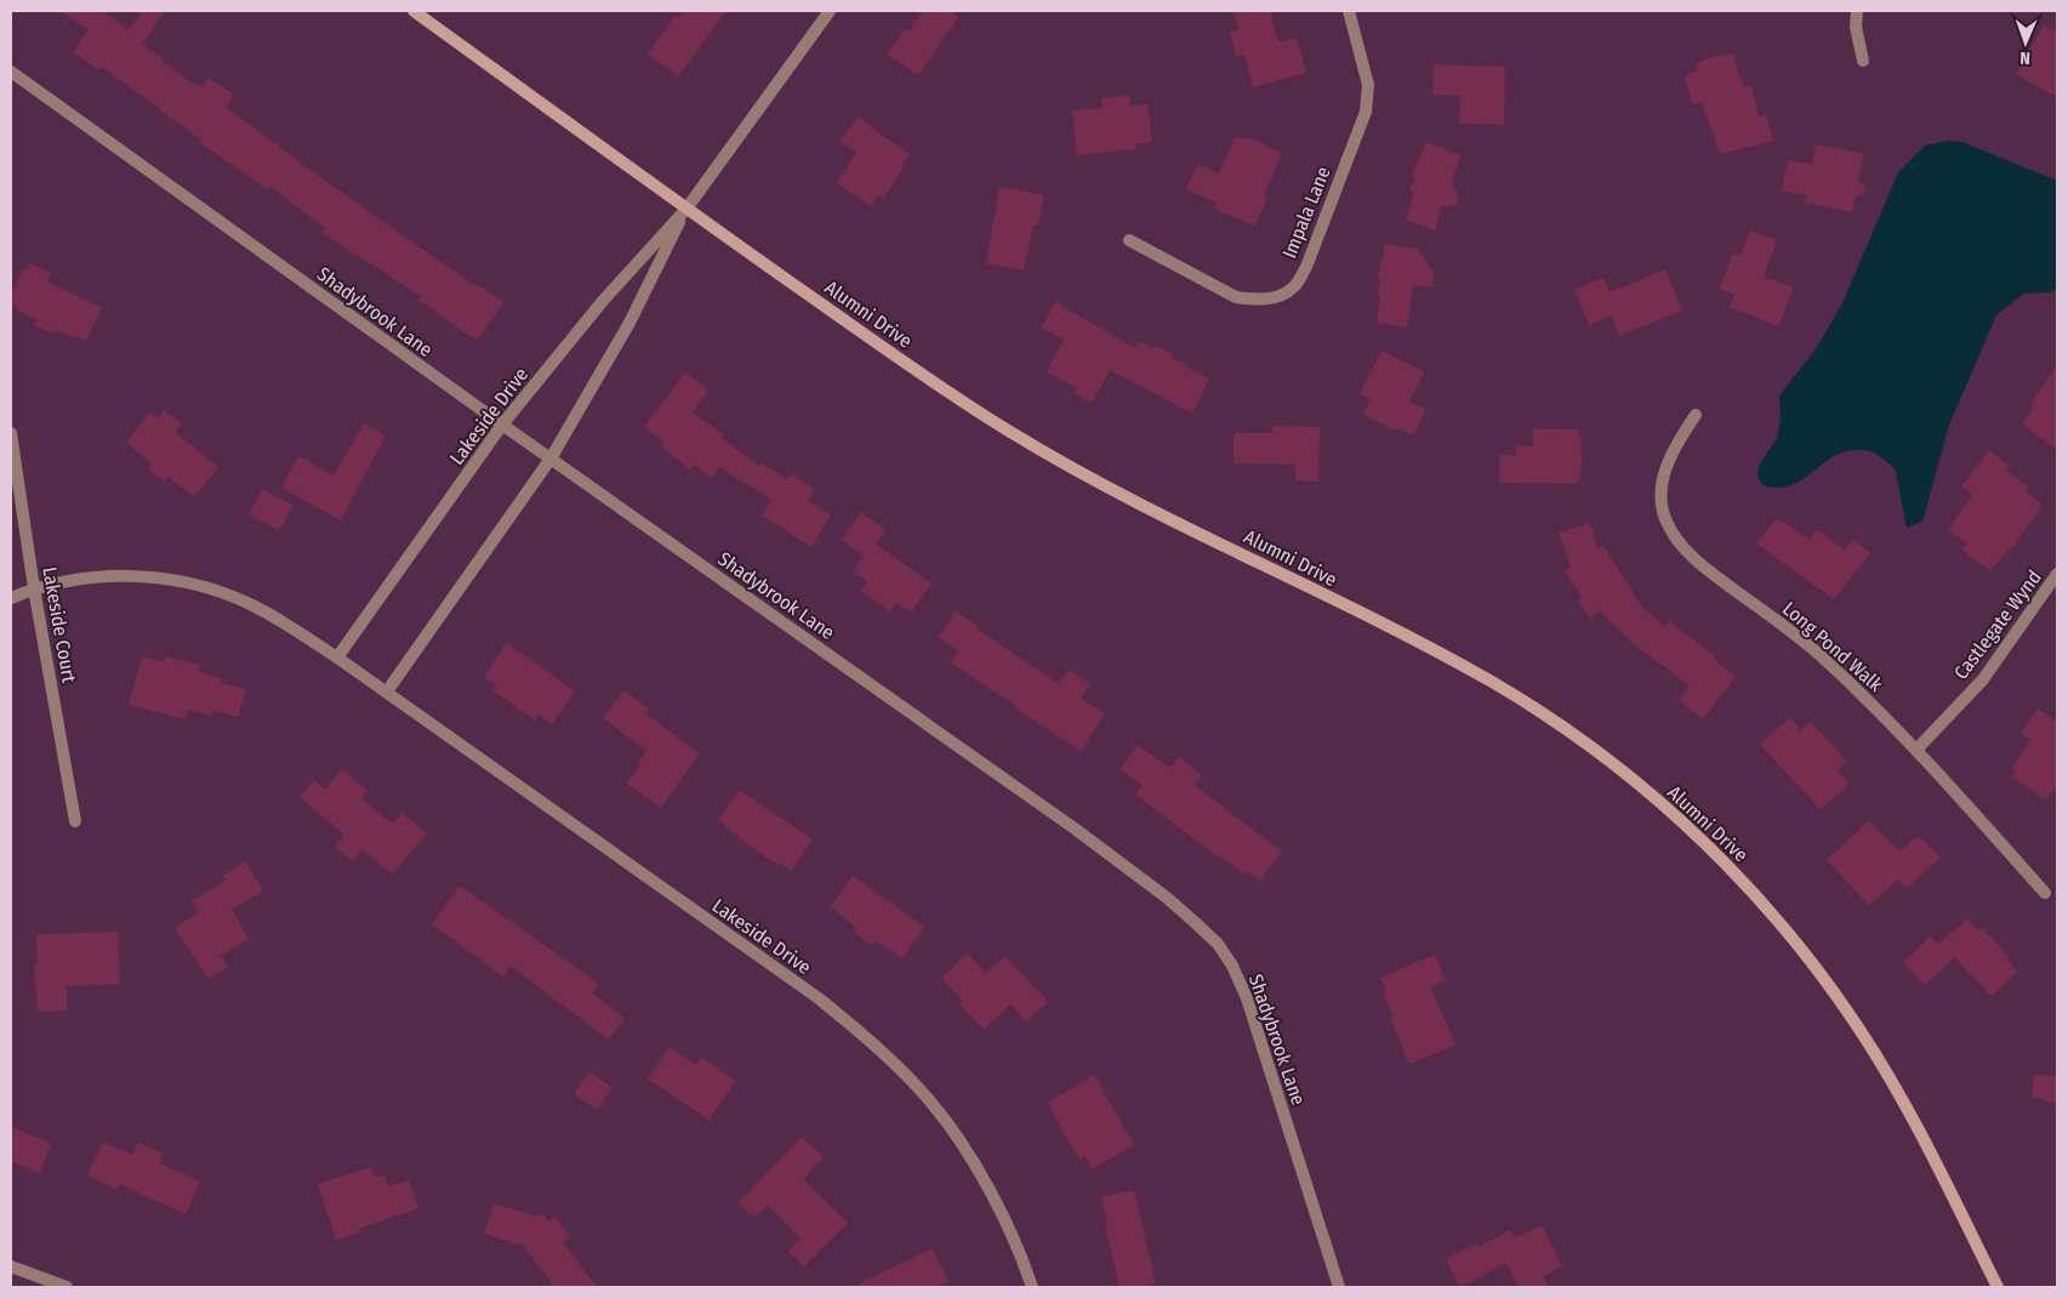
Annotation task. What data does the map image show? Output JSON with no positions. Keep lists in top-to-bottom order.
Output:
{
  "streets": {
    "main road": ["Alumni Drive"],
    "street": [
      "Impala Lane",
      "Shadybrook Lane",
      "Lakeside Drive",
      "Lakeside Court",
      "Castlegate Wynd",
      "Long Pond Walk"
    ]
  },
  "crossings": [
    ["Shadybrook Lane", "Lakeside Drive"],
    ["Alumni Drive", "Lakeside Drive"],
    ["Lakeside Drive", "Lakeside Court"],
    ["Castlegate Wynd", "Long Pond Walk"]
  ],
  "north": "bottom"
}
